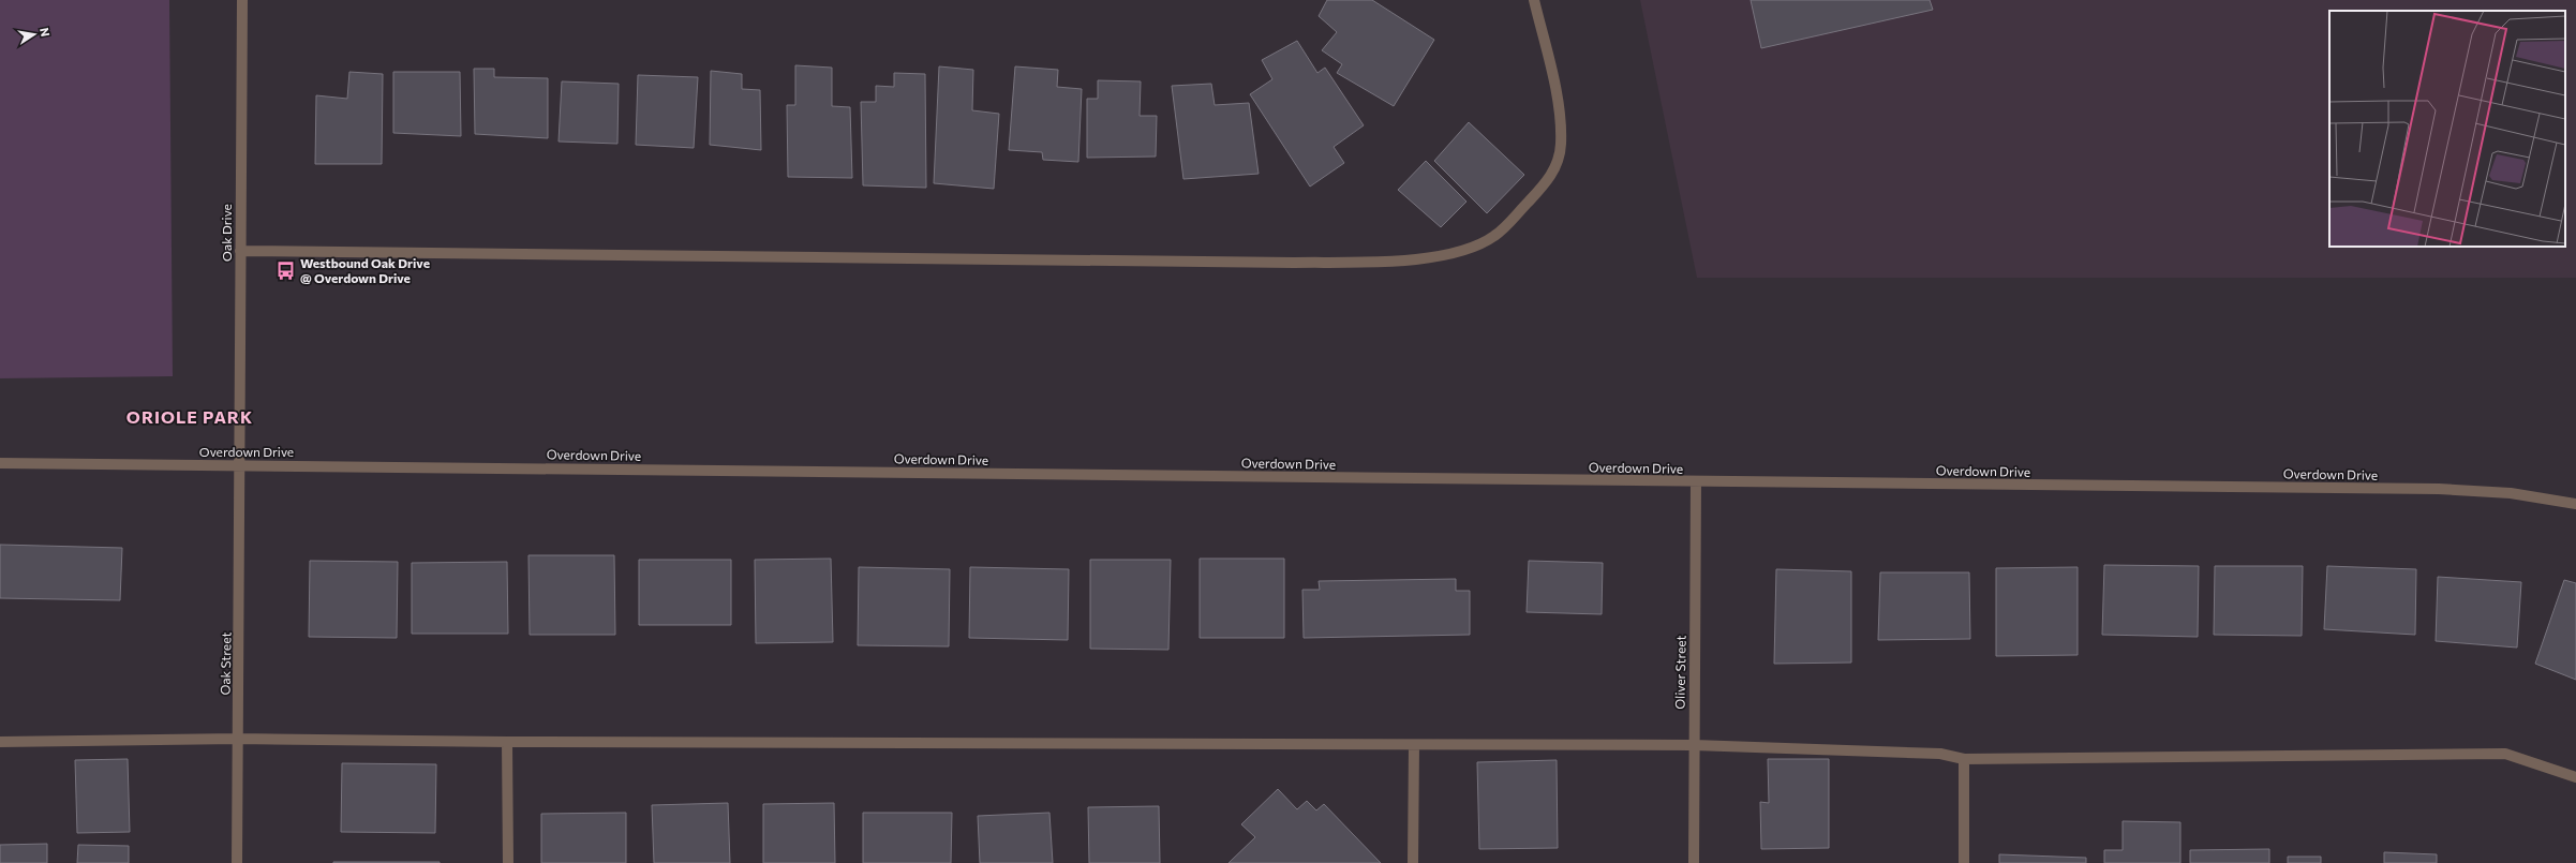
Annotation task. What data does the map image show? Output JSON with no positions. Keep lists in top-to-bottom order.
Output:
{
  "streets": {
    "street": [
      "Oak Drive",
      "Overdown Drive",
      "Oak Street",
      "Oliver Street"
    ]
  },
  "crossings": [
    ["Oak Drive", "Overdown Drive"],
    ["Oak Drive", "Oak Street"],
    ["Overdown Drive", "Oak Street"],
    ["Overdown Drive", "Oliver Street"]
  ],
  "districts": ["ORIOLE PARK"],
  "places": {
    "bus stop": ["Westbound Oak Drive @ Overdown Drive"]
  },
  "north": "right"
}
